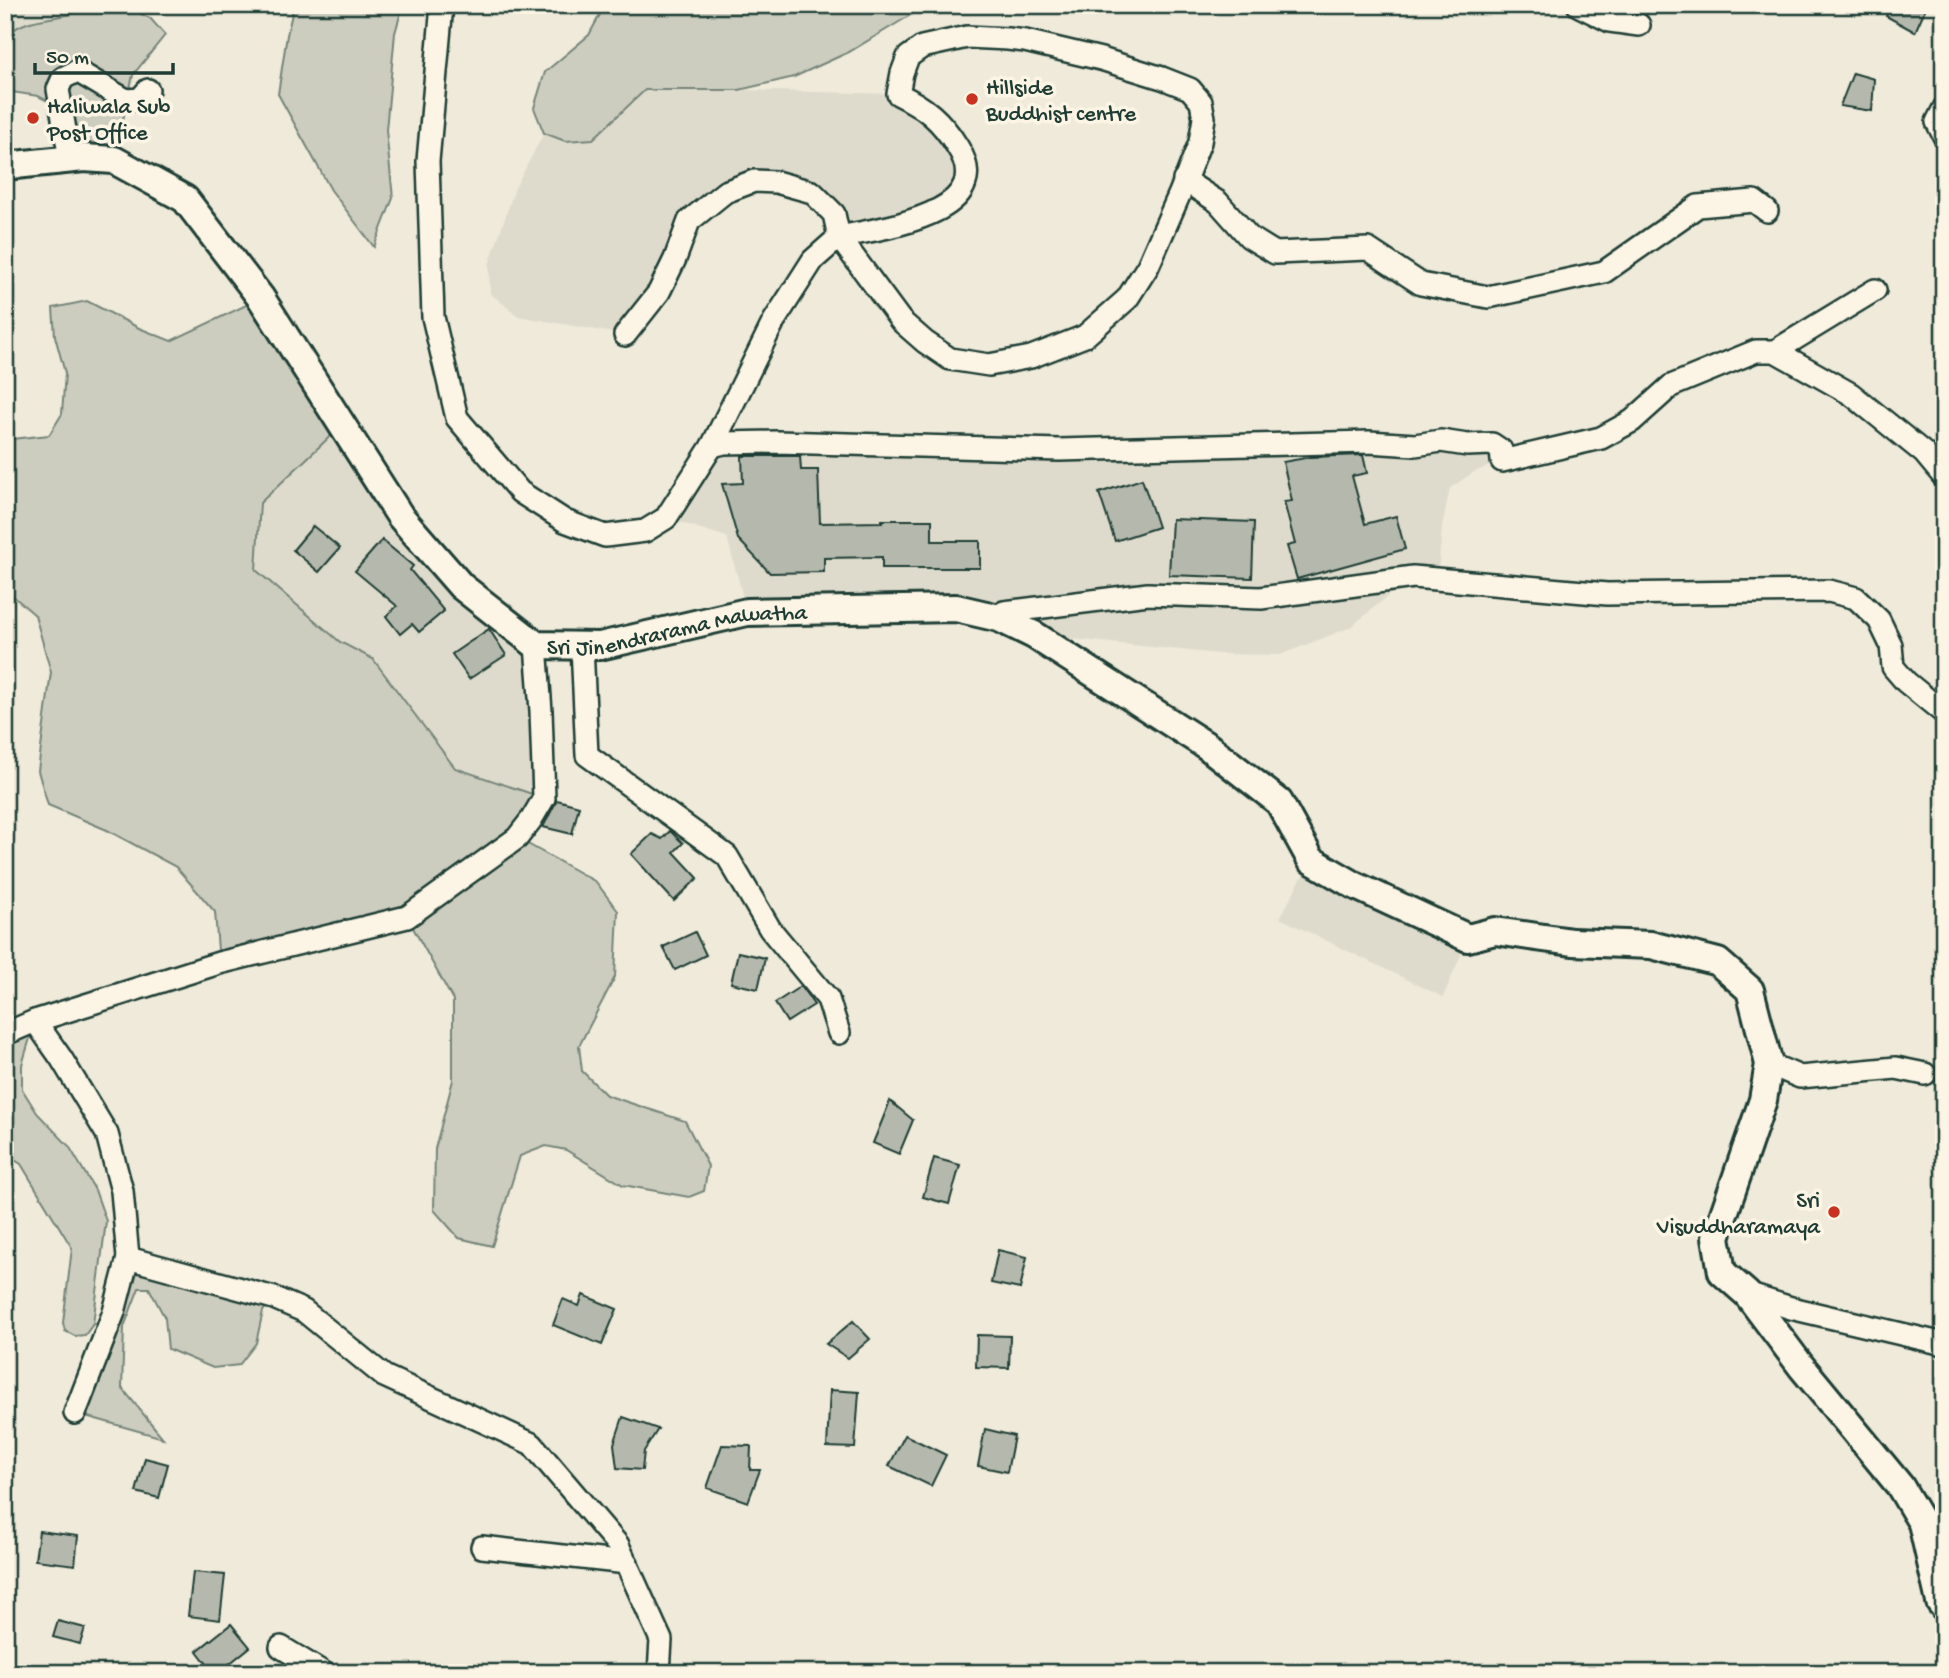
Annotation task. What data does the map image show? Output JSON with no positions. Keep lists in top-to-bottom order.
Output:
{
  "streets": {
    "main road": ["Sri Jinendrarama Mawatha"]
  },
  "places": ["Hillside Buddhist centre", "Haliwala Sub Post Office", "Sri Visuddharamaya"],
  "scale_bar": "50 m"
}
